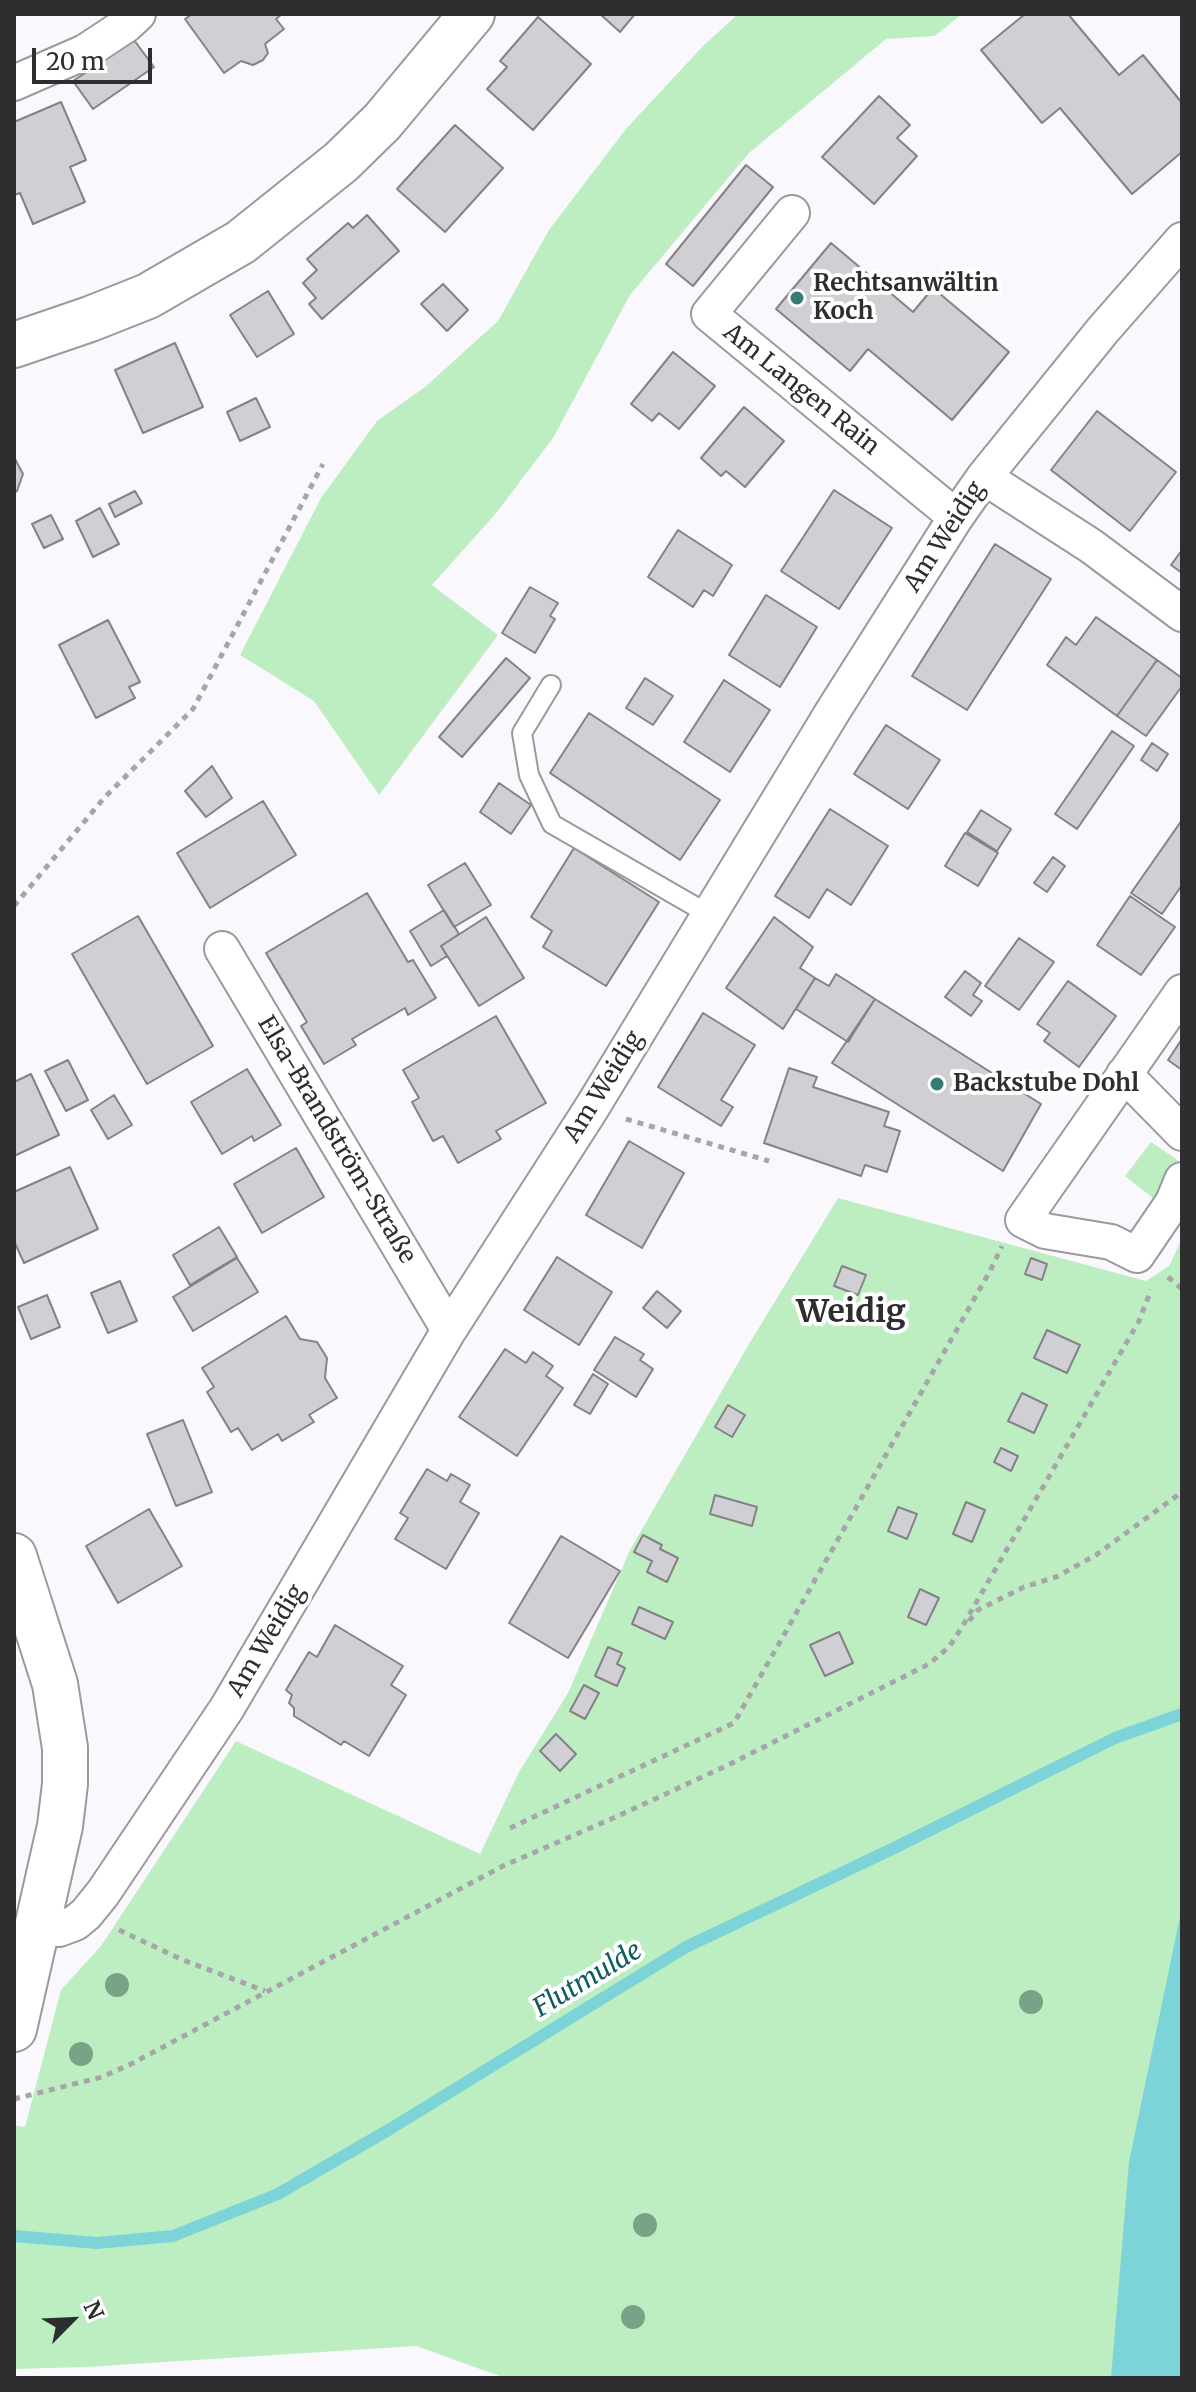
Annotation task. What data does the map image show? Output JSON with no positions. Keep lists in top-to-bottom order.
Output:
{
  "streets": {
    "street": ["Am Langen Rain", "Am Weidig", "Elsa-Brandström-Straße"]
  },
  "crossings": [
    ["Am Langen Rain", "Am Weidig"],
    ["Am Weidig", "Elsa-Brandström-Straße"]
  ],
  "districts": ["Weidig"],
  "water": ["Flutmulde"],
  "places": ["Rechtsanwältin Koch", "Backstube Dohl"],
  "scale_bar": "20 m",
  "north": "top right"
}
